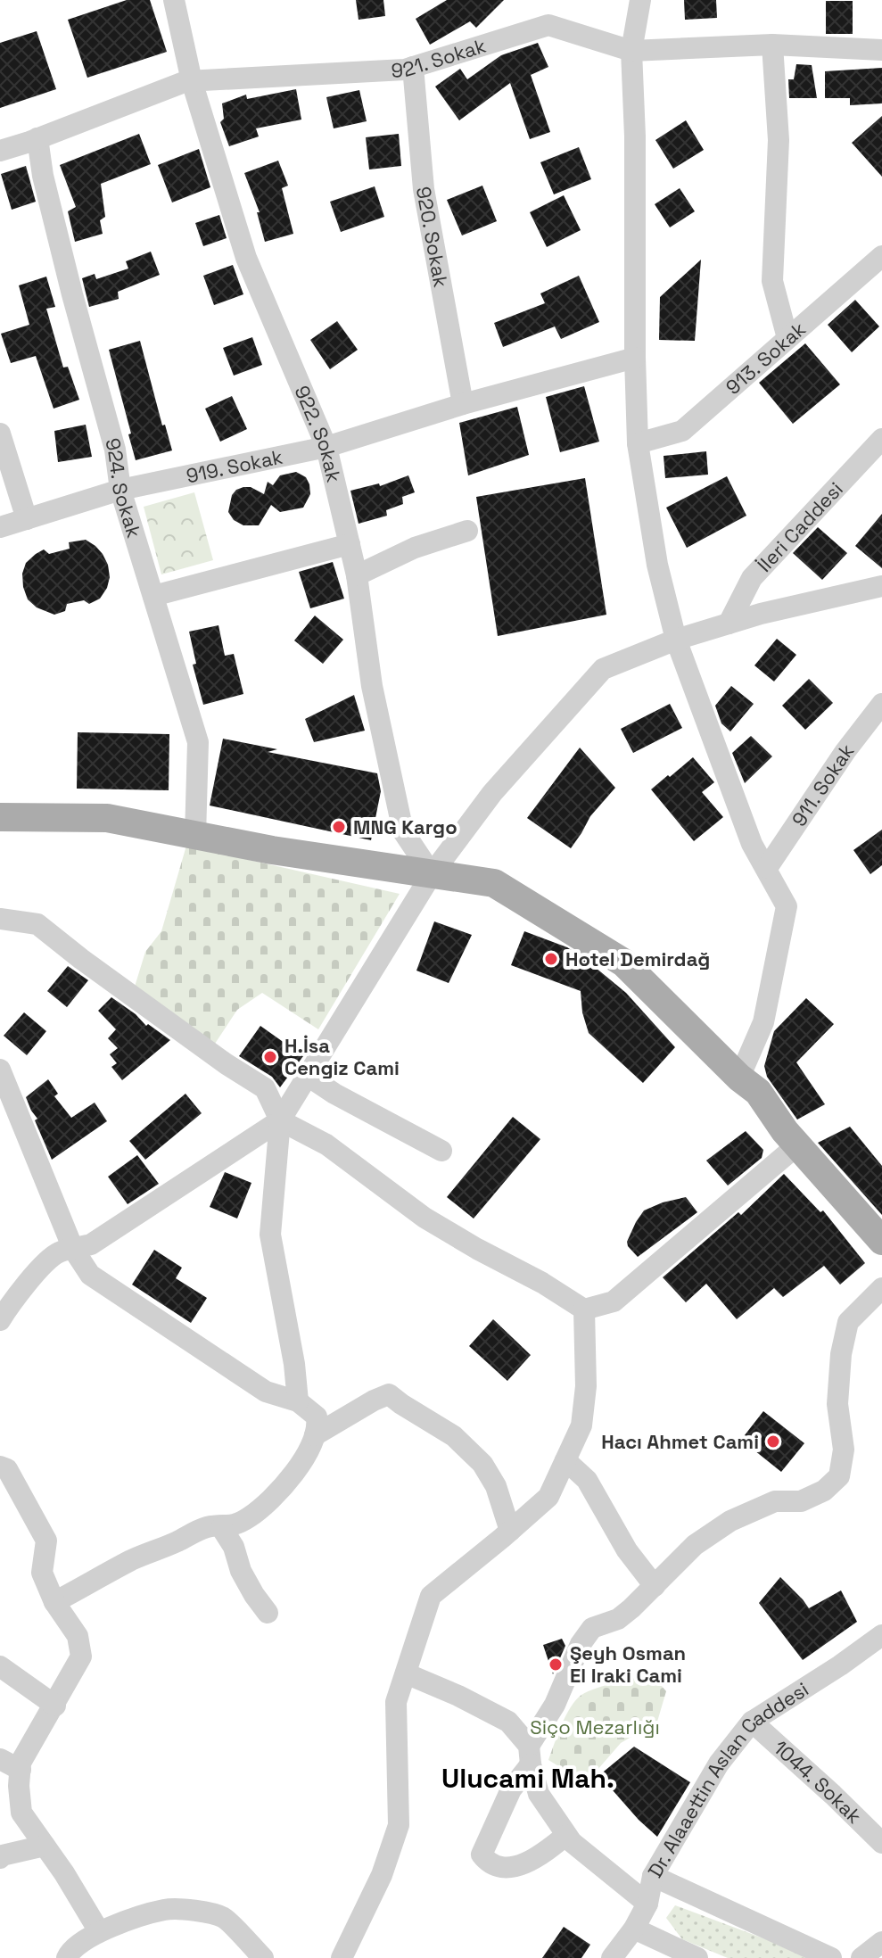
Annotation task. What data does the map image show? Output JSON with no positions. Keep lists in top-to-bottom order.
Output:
{
  "streets": {
    "street": [
      "921. Sokak",
      "920. Sokak",
      "913. Sokak",
      "922. Sokak",
      "919. Sokak",
      "924. Sokak",
      "İleri Caddesi",
      "911. Sokak",
      "1044. Sokak",
      "Dr. Alaaettin Aslan Caddesi"
    ]
  },
  "crossings": [
    ["921. Sokak", "920. Sokak"],
    ["921. Sokak", "922. Sokak"],
    ["921. Sokak", "924. Sokak"],
    ["920. Sokak", "919. Sokak"],
    ["922. Sokak", "919. Sokak"],
    ["919. Sokak", "924. Sokak"],
    ["1044. Sokak", "Dr. Alaaettin Aslan Caddesi"]
  ],
  "districts": ["Ulucami Mah."],
  "parks": ["Siço Mezarlığı"],
  "places": [
    "MNG Kargo",
    "Hotel Demirdağ",
    "H.İsa Cengiz Cami",
    "Hacı Ahmet Cami",
    "Şeyh Osman El Iraki Cami"
  ]
}
